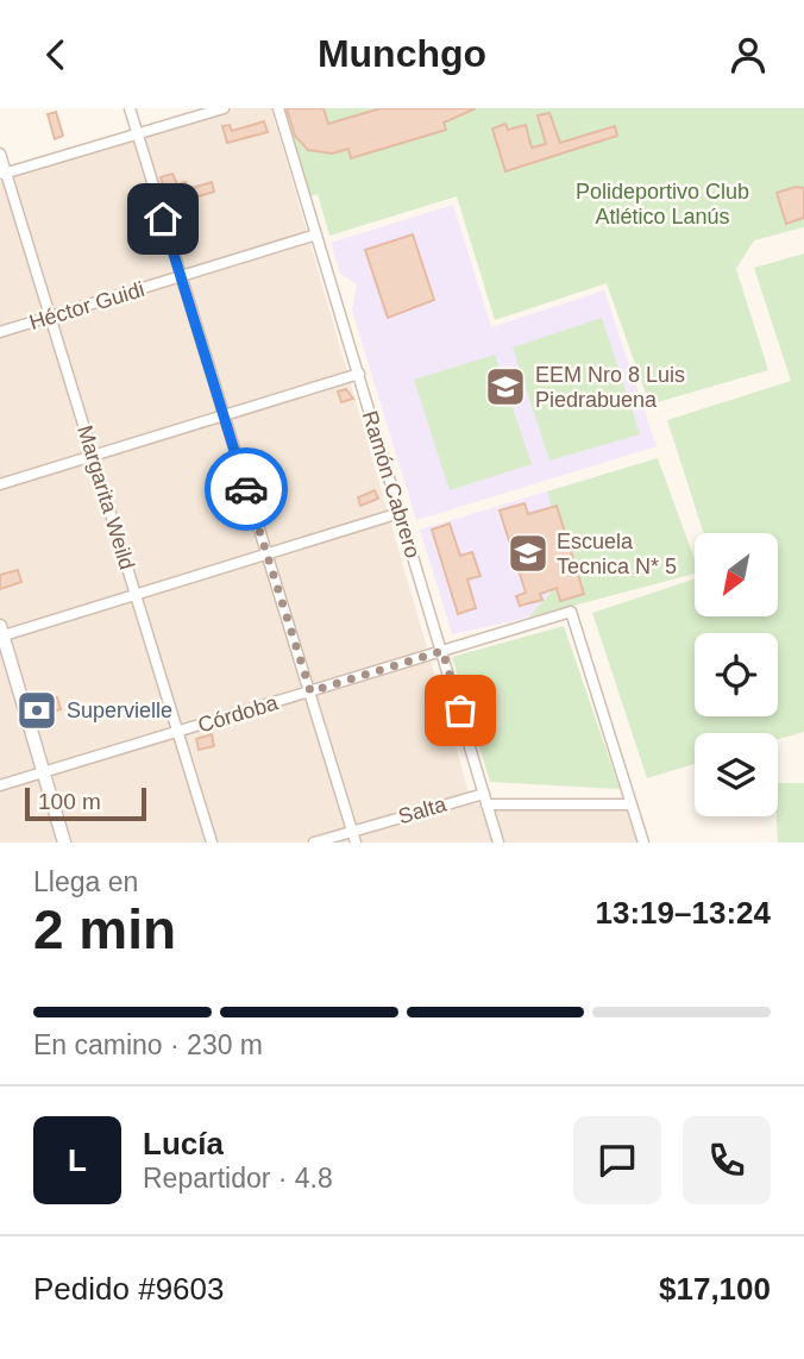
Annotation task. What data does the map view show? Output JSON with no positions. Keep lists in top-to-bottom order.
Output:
{
  "streets": {
    "street": [
      "Héctor Guidi",
      "Ramón Cabrero",
      "Margarita Weild",
      "Córdoba",
      "Salta"
    ]
  },
  "crossings": [
    ["Héctor Guidi", "Ramón Cabrero"],
    ["Héctor Guidi", "Margarita Weild"],
    ["Ramón Cabrero", "Córdoba"],
    ["Ramón Cabrero", "Salta"],
    ["Margarita Weild", "Córdoba"],
    ["Córdoba", "Salta"]
  ],
  "parks": ["Polideportivo Club Atlético Lanús"],
  "places": {
    "school or university": ["EEM Nro 8 Luis Piedrabuena", "Escuela Tecnica N* 5"],
    "bank": ["Supervielle"]
  },
  "scale_bar": "100 m",
  "north": "bottom left",
  "page": {
    "header": "Munchgo",
    "scale": "100 m",
    "heading": ["2 min", "Llega en", "13:19–13:24"],
    "panel": [
      "Lucía",
      "Repartidor · 4.8",
      "Pedido #9603",
      "$17,100"
    ],
    "bar": "En camino · 230 m",
    "round": "L"
  }
}
